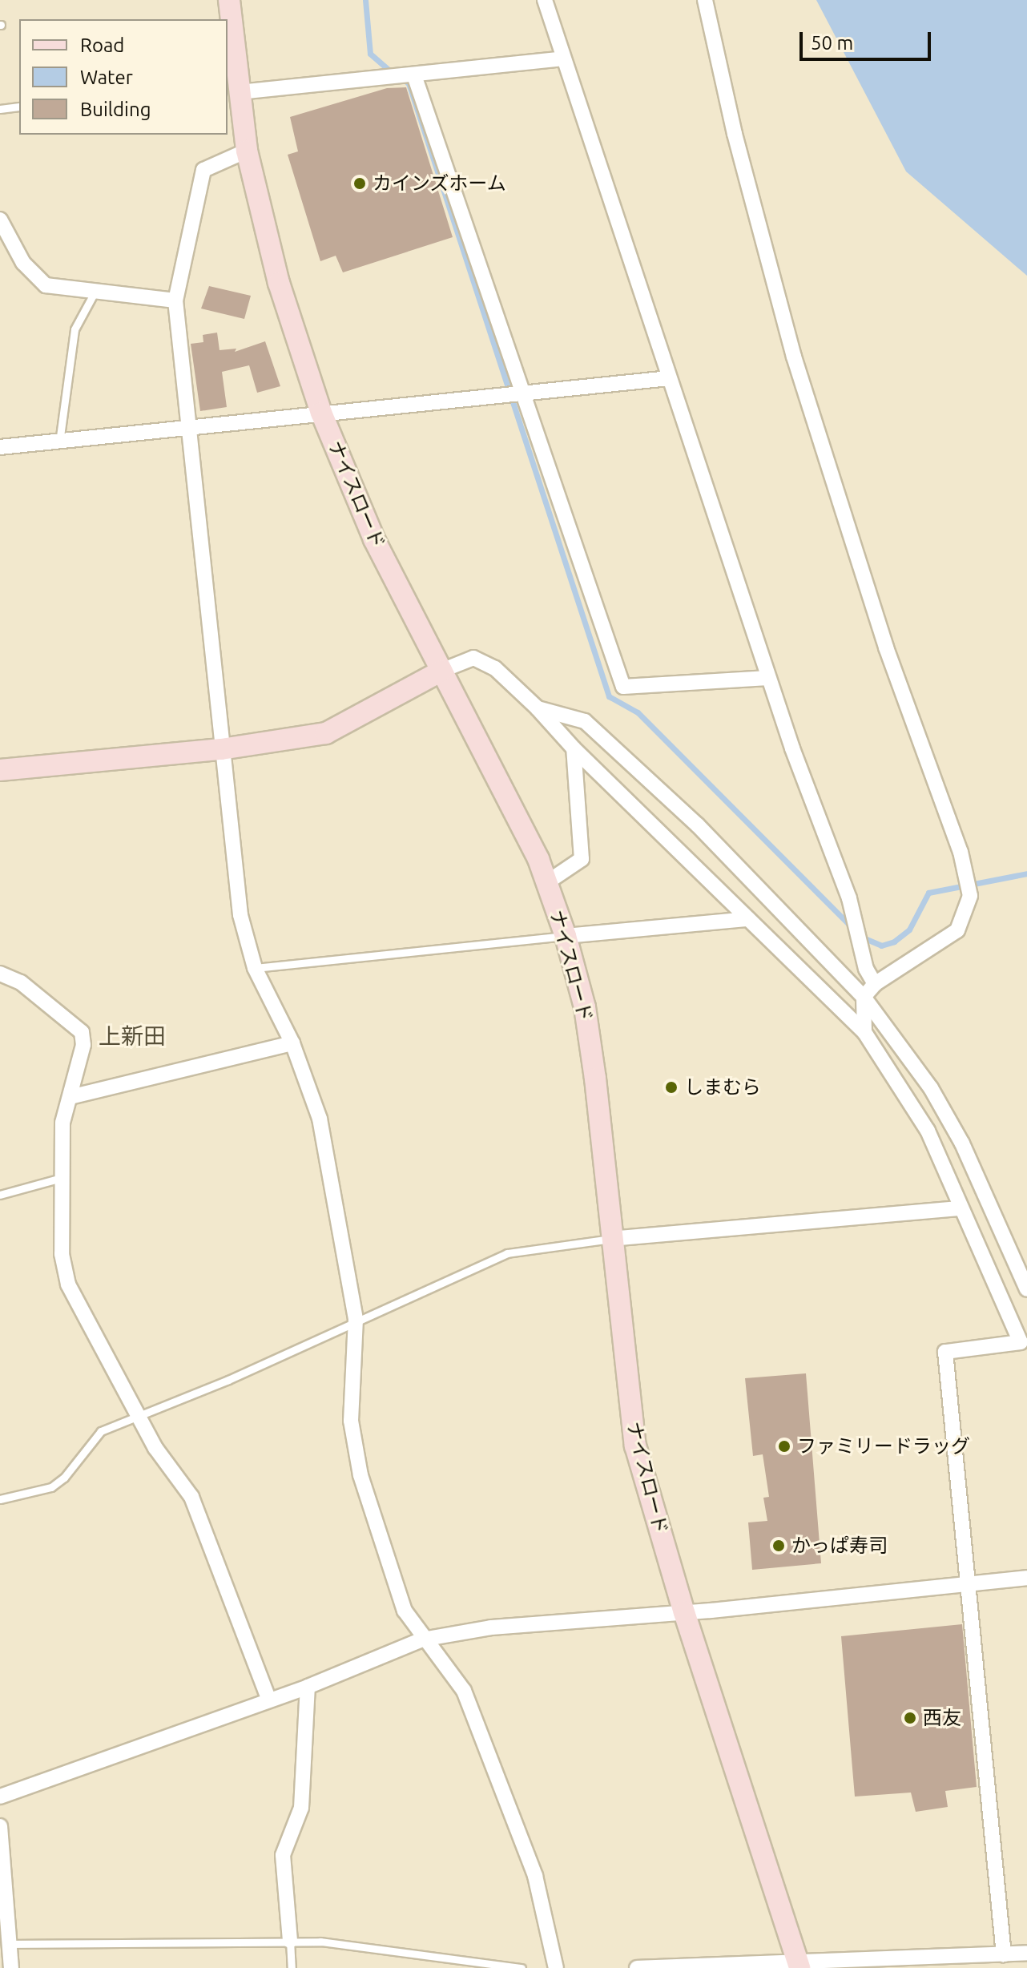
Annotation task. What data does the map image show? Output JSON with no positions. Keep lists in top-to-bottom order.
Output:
{
  "streets": {
    "street": ["ナイスロード"]
  },
  "districts": ["上新田"],
  "places": [
    "カインズホーム",
    "しまむら",
    "ファミリードラッグ",
    "かっぱ寿司",
    "西友"
  ],
  "legend": ["Road", "Water", "Building"],
  "scale_bar": "50 m"
}
